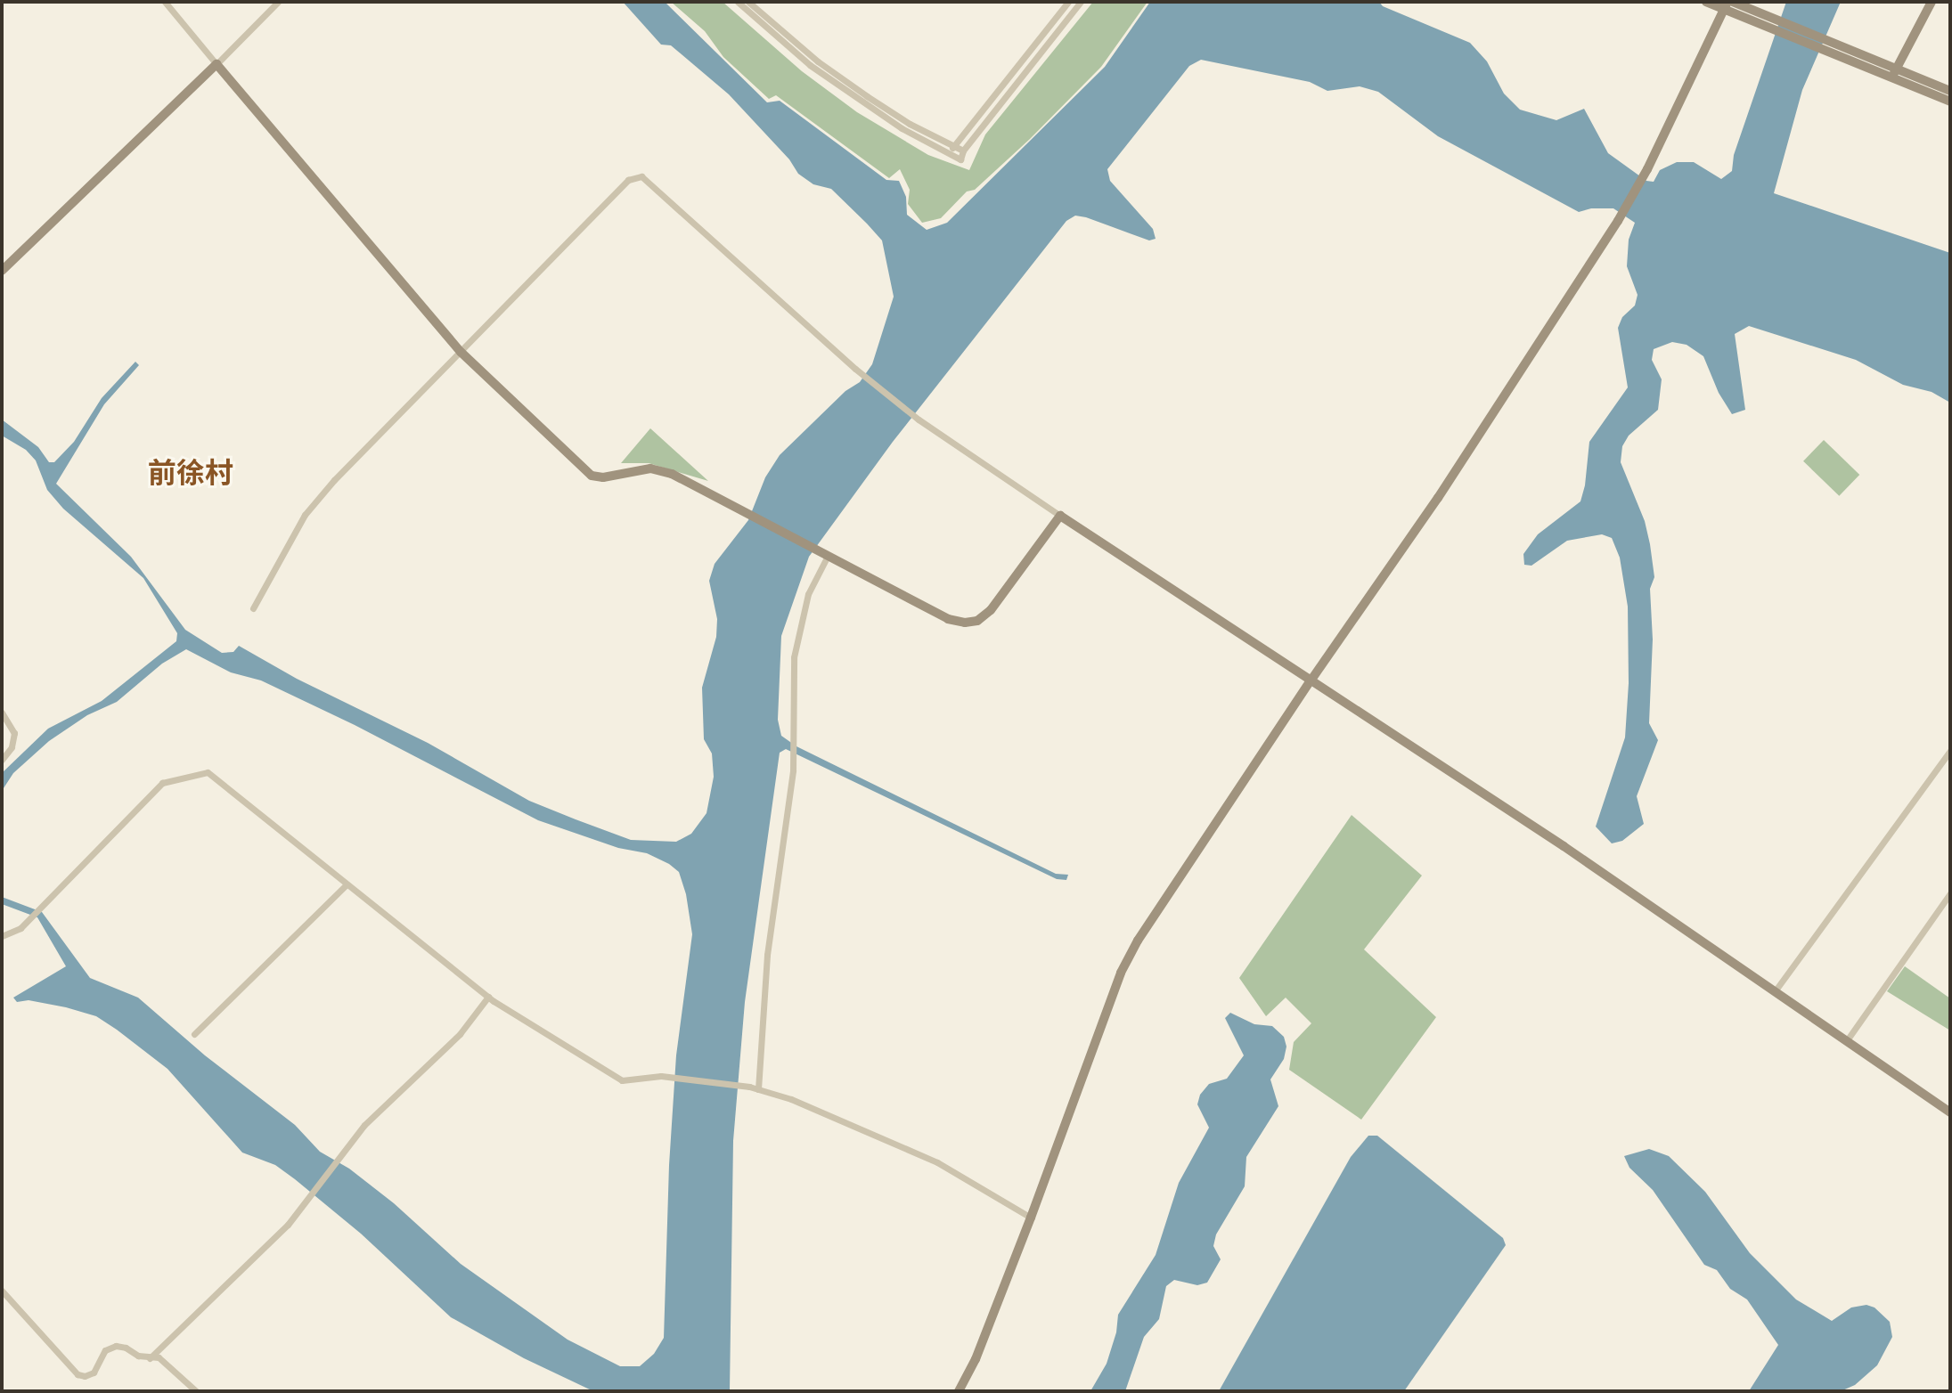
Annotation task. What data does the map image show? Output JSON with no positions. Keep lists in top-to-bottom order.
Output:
{
  "districts": ["前徐村"]
}
